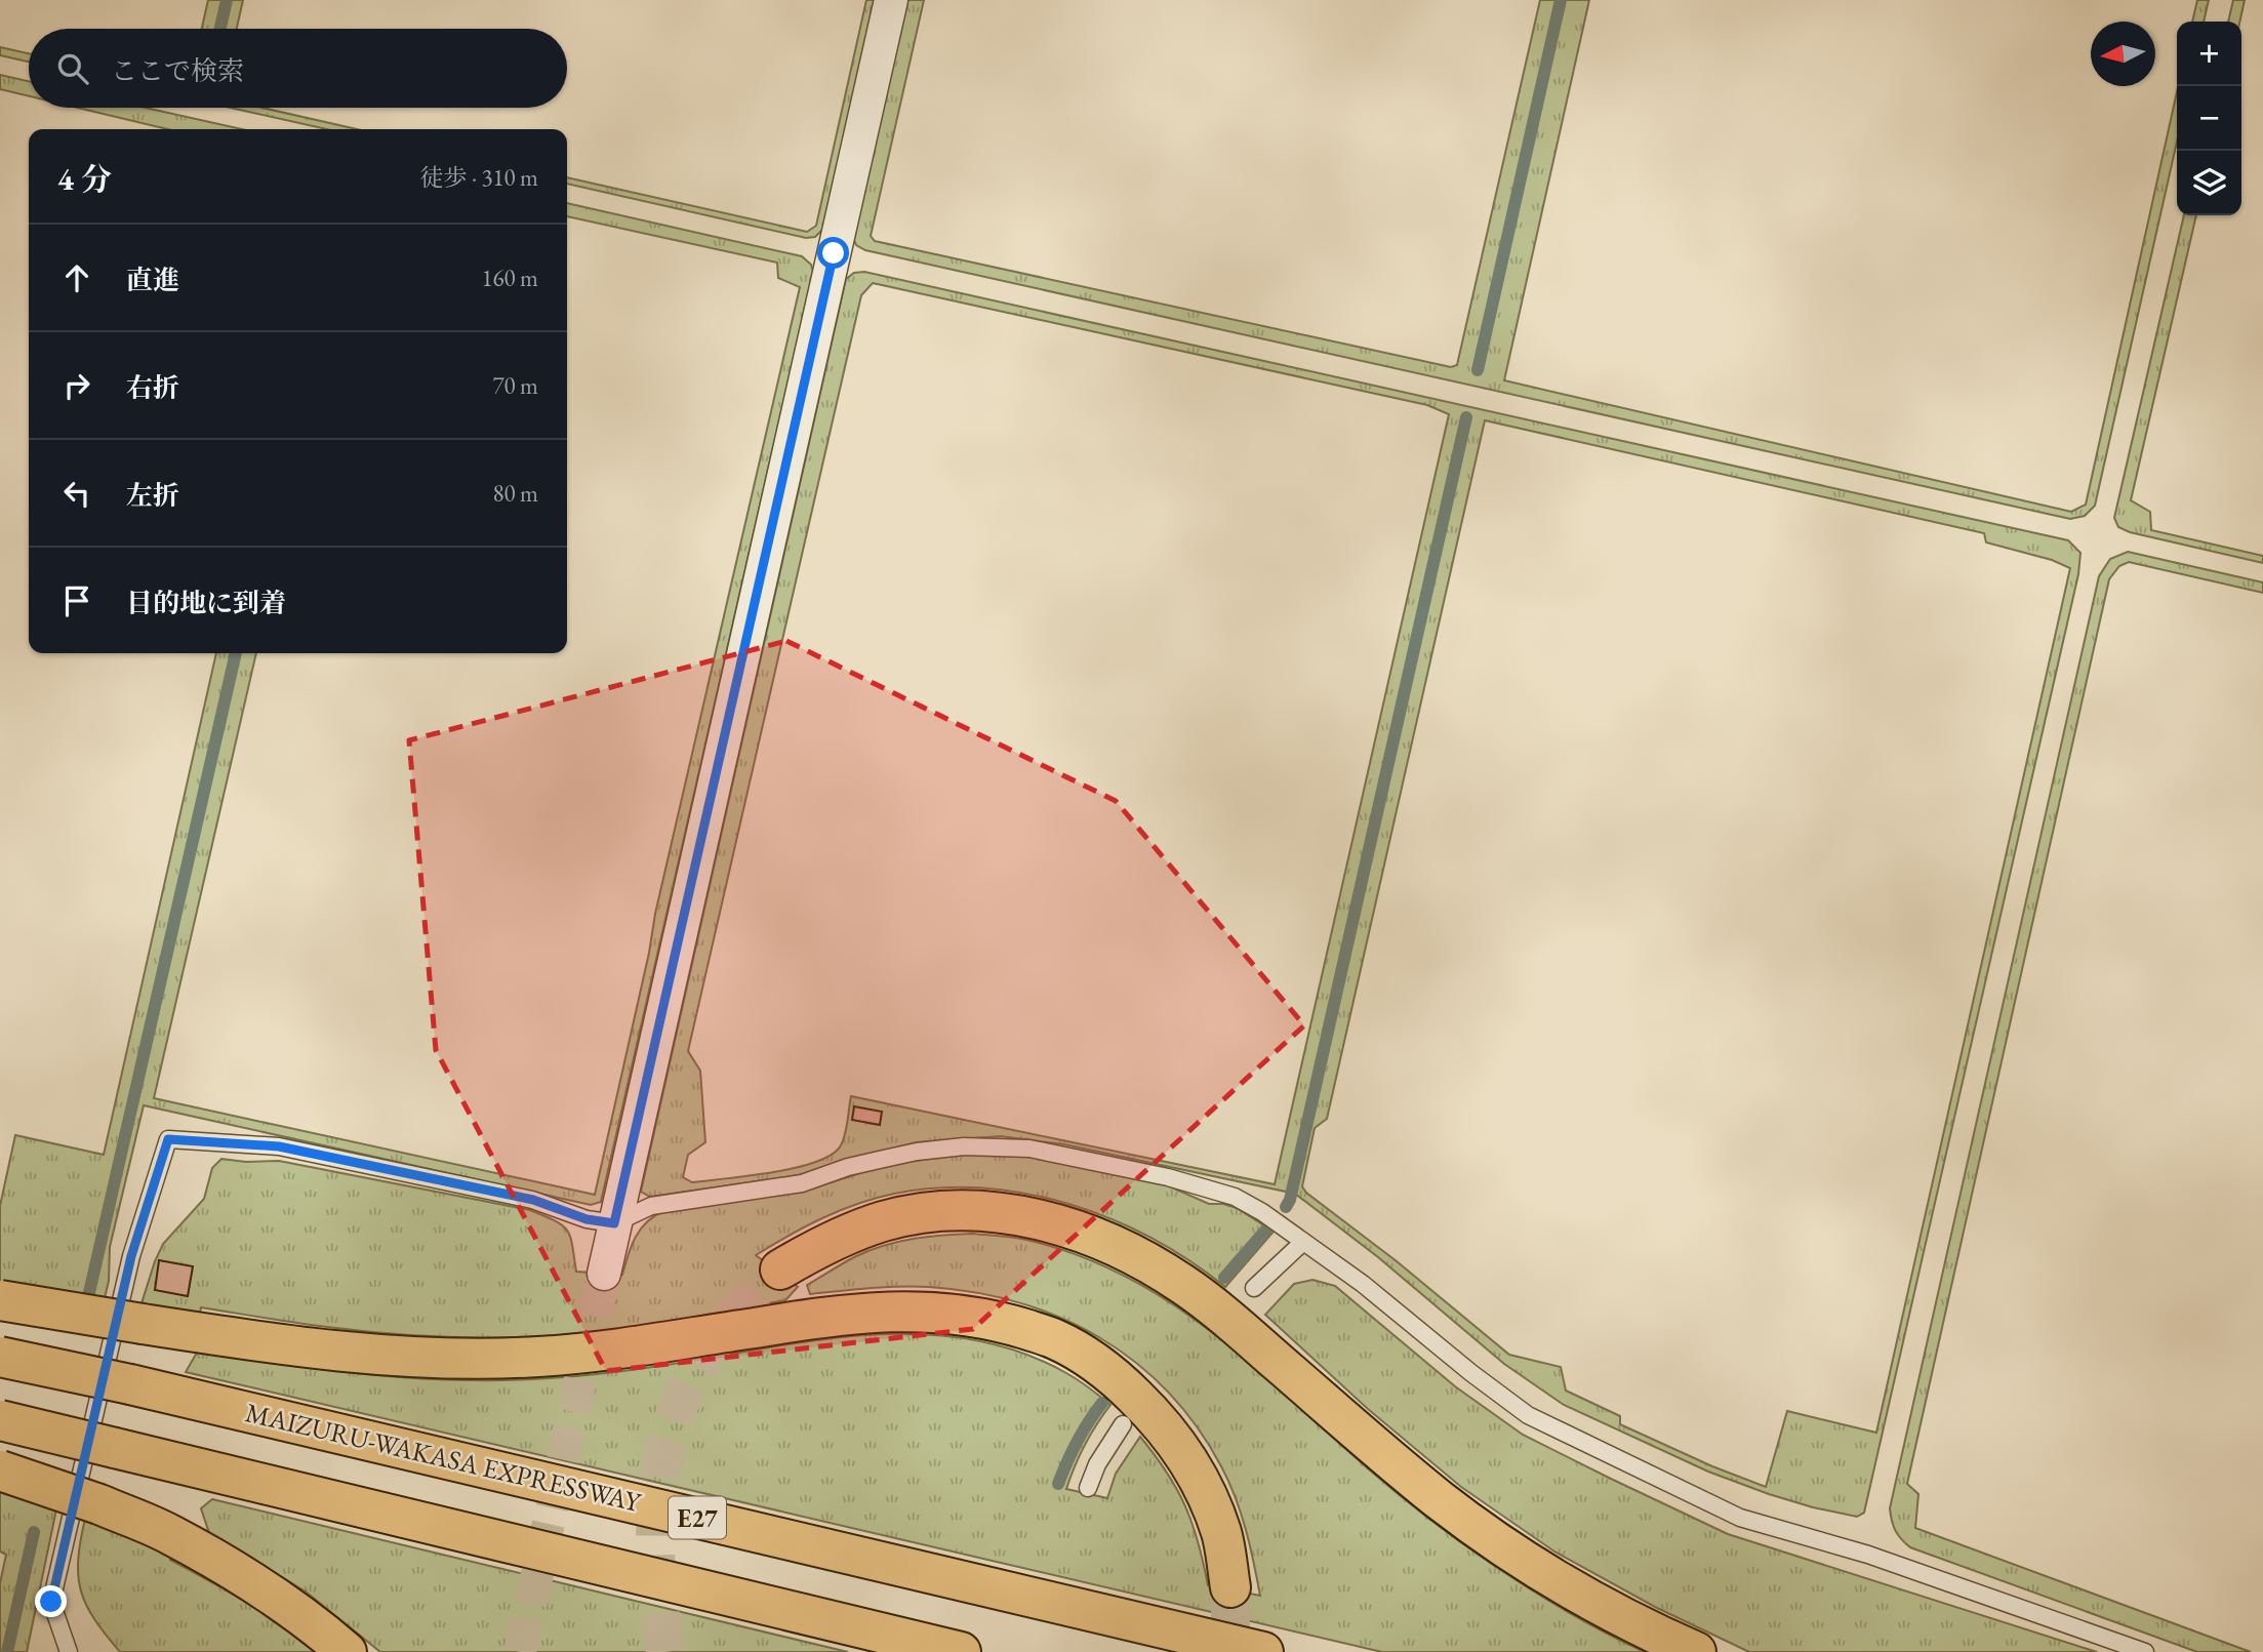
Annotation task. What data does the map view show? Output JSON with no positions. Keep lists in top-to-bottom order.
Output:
{
  "streets": {
    "highway": ["MAIZURU-WAKASA EXPRESSWAY", "E27"]
  },
  "north": "left",
  "page": {
    "map_buttons": ["+", "−"],
    "search": "ここで検索",
    "heading": ["4 分", "徒歩 · 310 m"],
    "list": [
      ["直進", "160 m"],
      ["右折", "70 m"],
      ["左折", "80 m"],
      "目的地に到着"
    ]
  }
}
